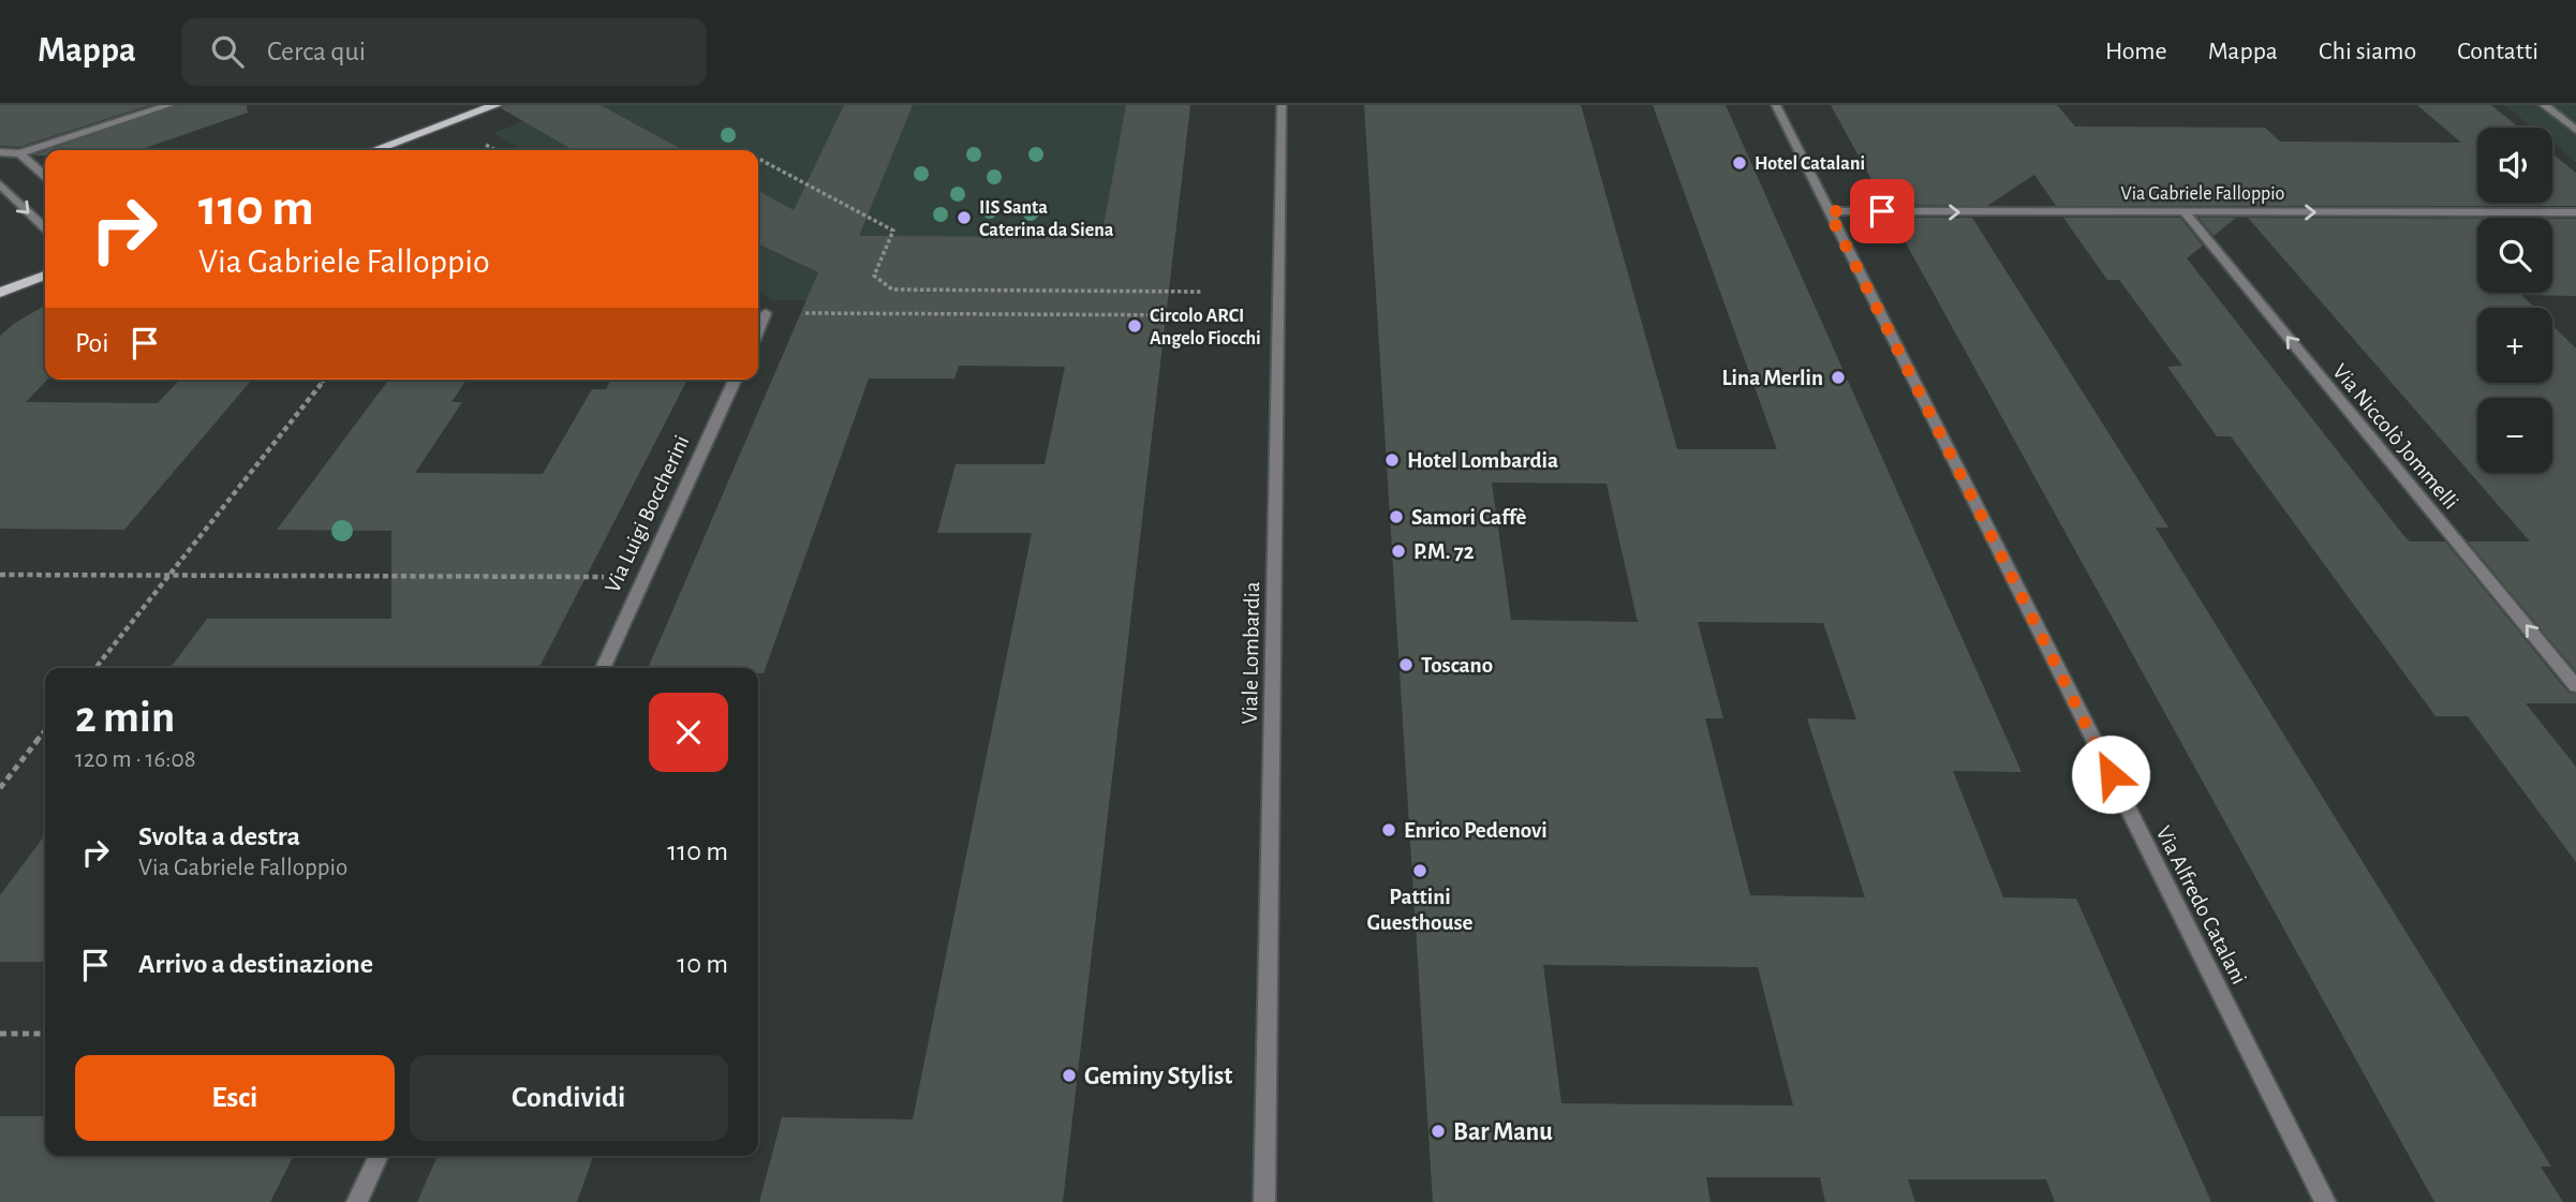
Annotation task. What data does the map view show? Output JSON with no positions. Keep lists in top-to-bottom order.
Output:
{
  "streets": {
    "street": [
      "Via Gabriele Falloppio",
      "Via Niccolò Jommelli",
      "Via Luigi Boccherini",
      "Viale Lombardia",
      "Via Alfredo Catalani"
    ]
  },
  "crossings": [
    ["Via Gabriele Falloppio", "Via Niccolò Jommelli"],
    ["Via Gabriele Falloppio", "Via Alfredo Catalani"]
  ],
  "one_way": ["Via Gabriele Falloppio", "Via Niccolò Jommelli"],
  "places": [
    "Hotel Catalani",
    "IIS Santa Caterina da Siena",
    "Circolo ARCI Angelo Fiocchi",
    "Lina Merlin",
    "Hotel Lombardia",
    "Samori Caffè",
    "P.M. 72",
    "Toscano",
    "Enrico Pedenovi",
    "Pattini Guesthouse",
    "Geminy Stylist",
    "Bar Manu"
  ],
  "page": {
    "header": "Mappa",
    "search": "Cerca qui",
    "nav": [
      "Home",
      "Mappa",
      "Chi siamo",
      "Contatti"
    ],
    "map_buttons": ["+", "−"],
    "turn": ["110 m", "Via Gabriele Falloppio"],
    "then": "Poi",
    "heading": ["2 min", "120 m · 16:08"],
    "list": [
      {
        "name": "Svolta a destra",
        "note": "Via Gabriele Falloppio",
        "value": "110 m"
      },
      {
        "name": "Arrivo a destinazione",
        "value": "10 m"
      }
    ],
    "buttons": ["Esci", "Condividi"]
  }
}
